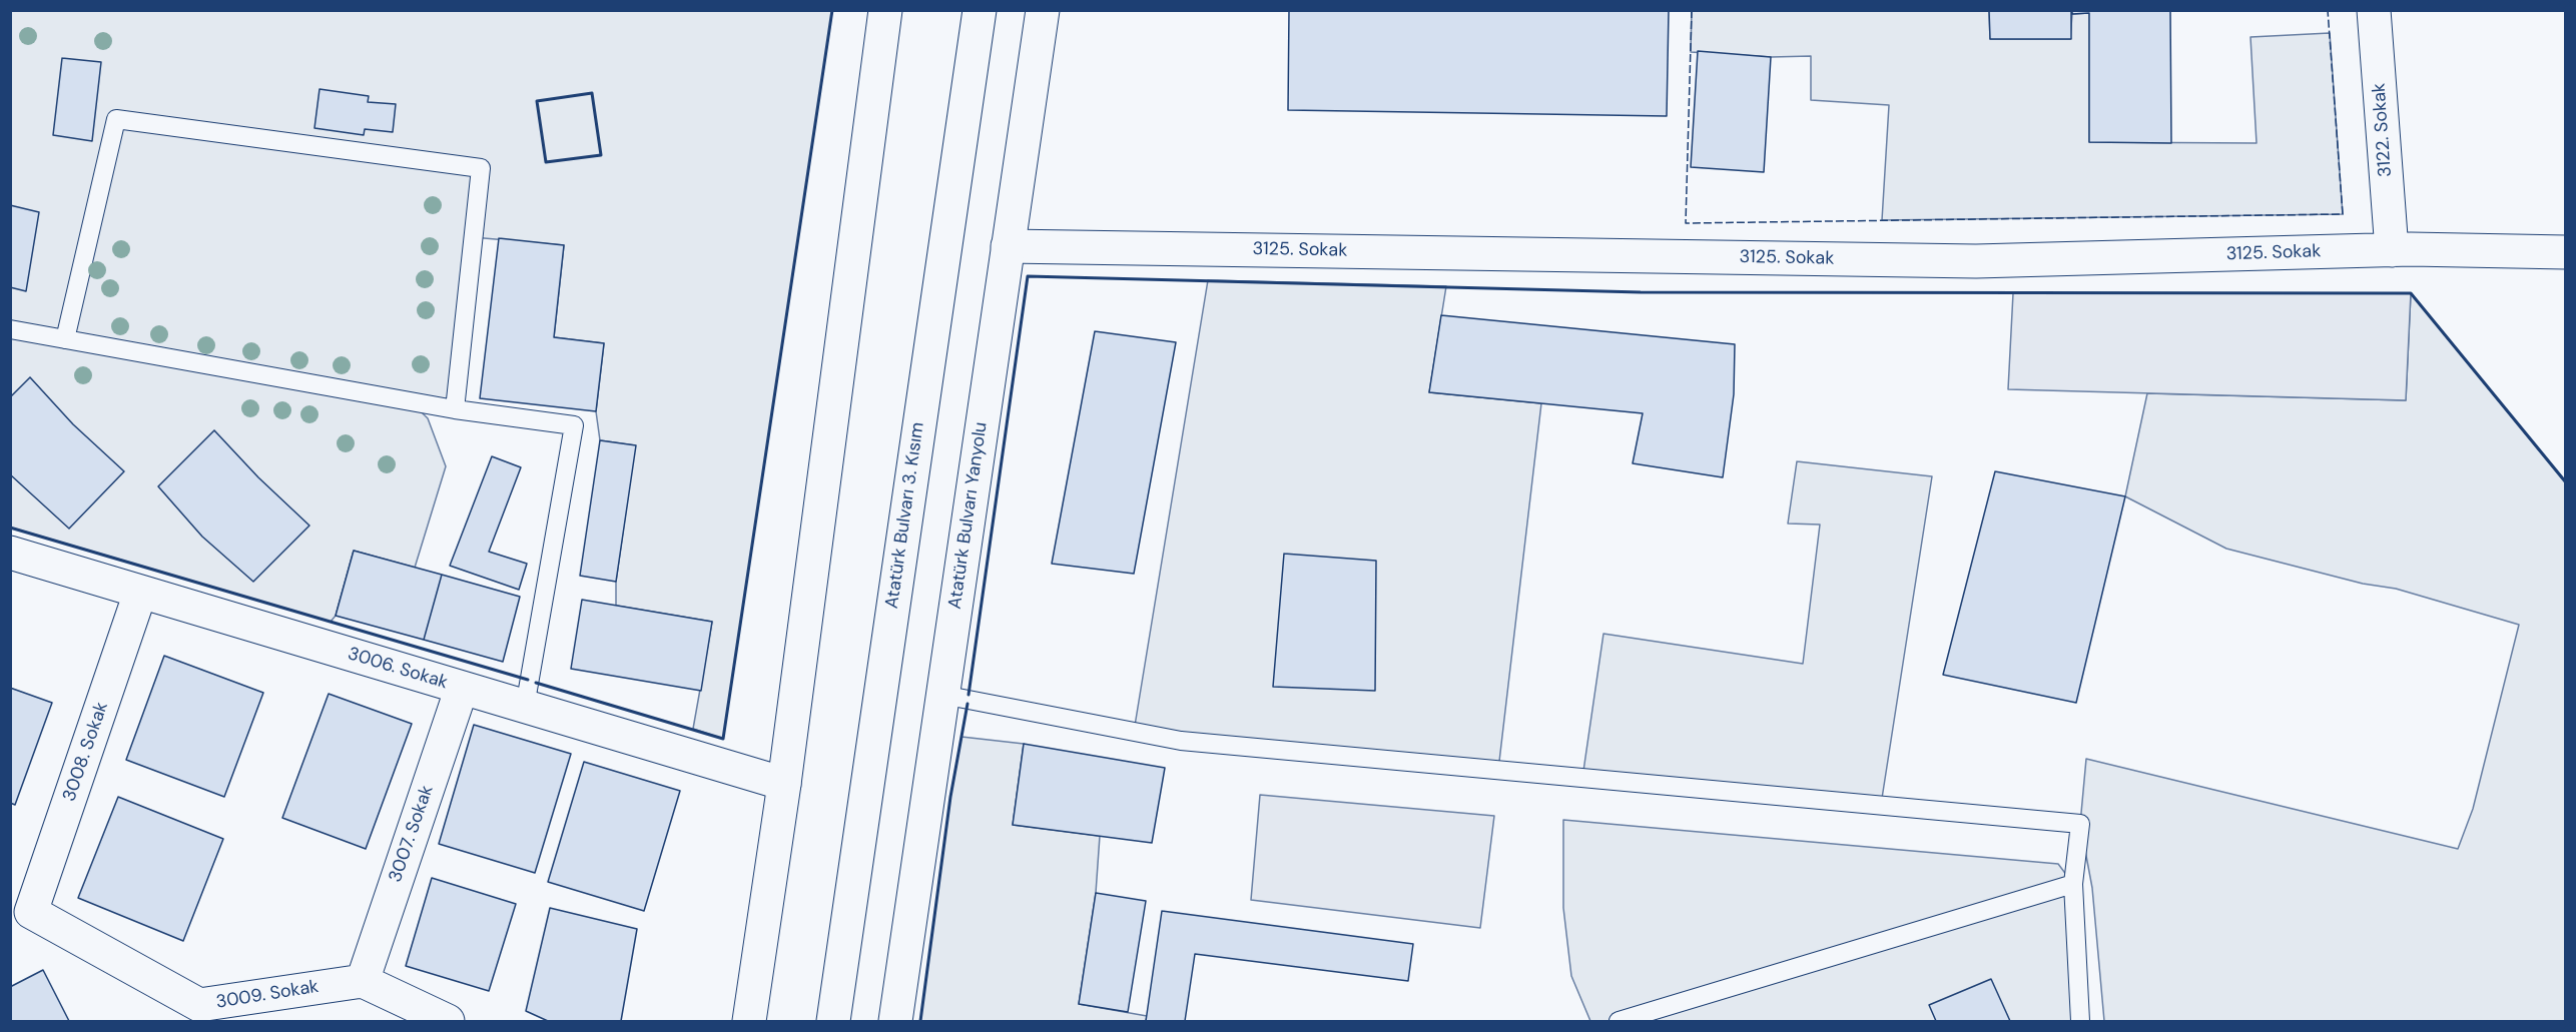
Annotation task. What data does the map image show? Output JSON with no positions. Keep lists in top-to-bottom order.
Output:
{
  "streets": {
    "main road": [
      "3122. Sokak",
      "3125. Sokak",
      "Atatürk Bulvarı 3. Kısım",
      "Atatürk Bulvarı Yanyolu",
      "3006. Sokak",
      "3008. Sokak",
      "3007. Sokak",
      "3009. Sokak"
    ]
  },
  "crossings": [
    ["3122. Sokak", "3125. Sokak"],
    ["3125. Sokak", "Atatürk Bulvarı Yanyolu"],
    ["3006. Sokak", "3008. Sokak"],
    ["3006. Sokak", "3007. Sokak"],
    ["3008. Sokak", "3009. Sokak"],
    ["3007. Sokak", "3009. Sokak"]
  ]
}
